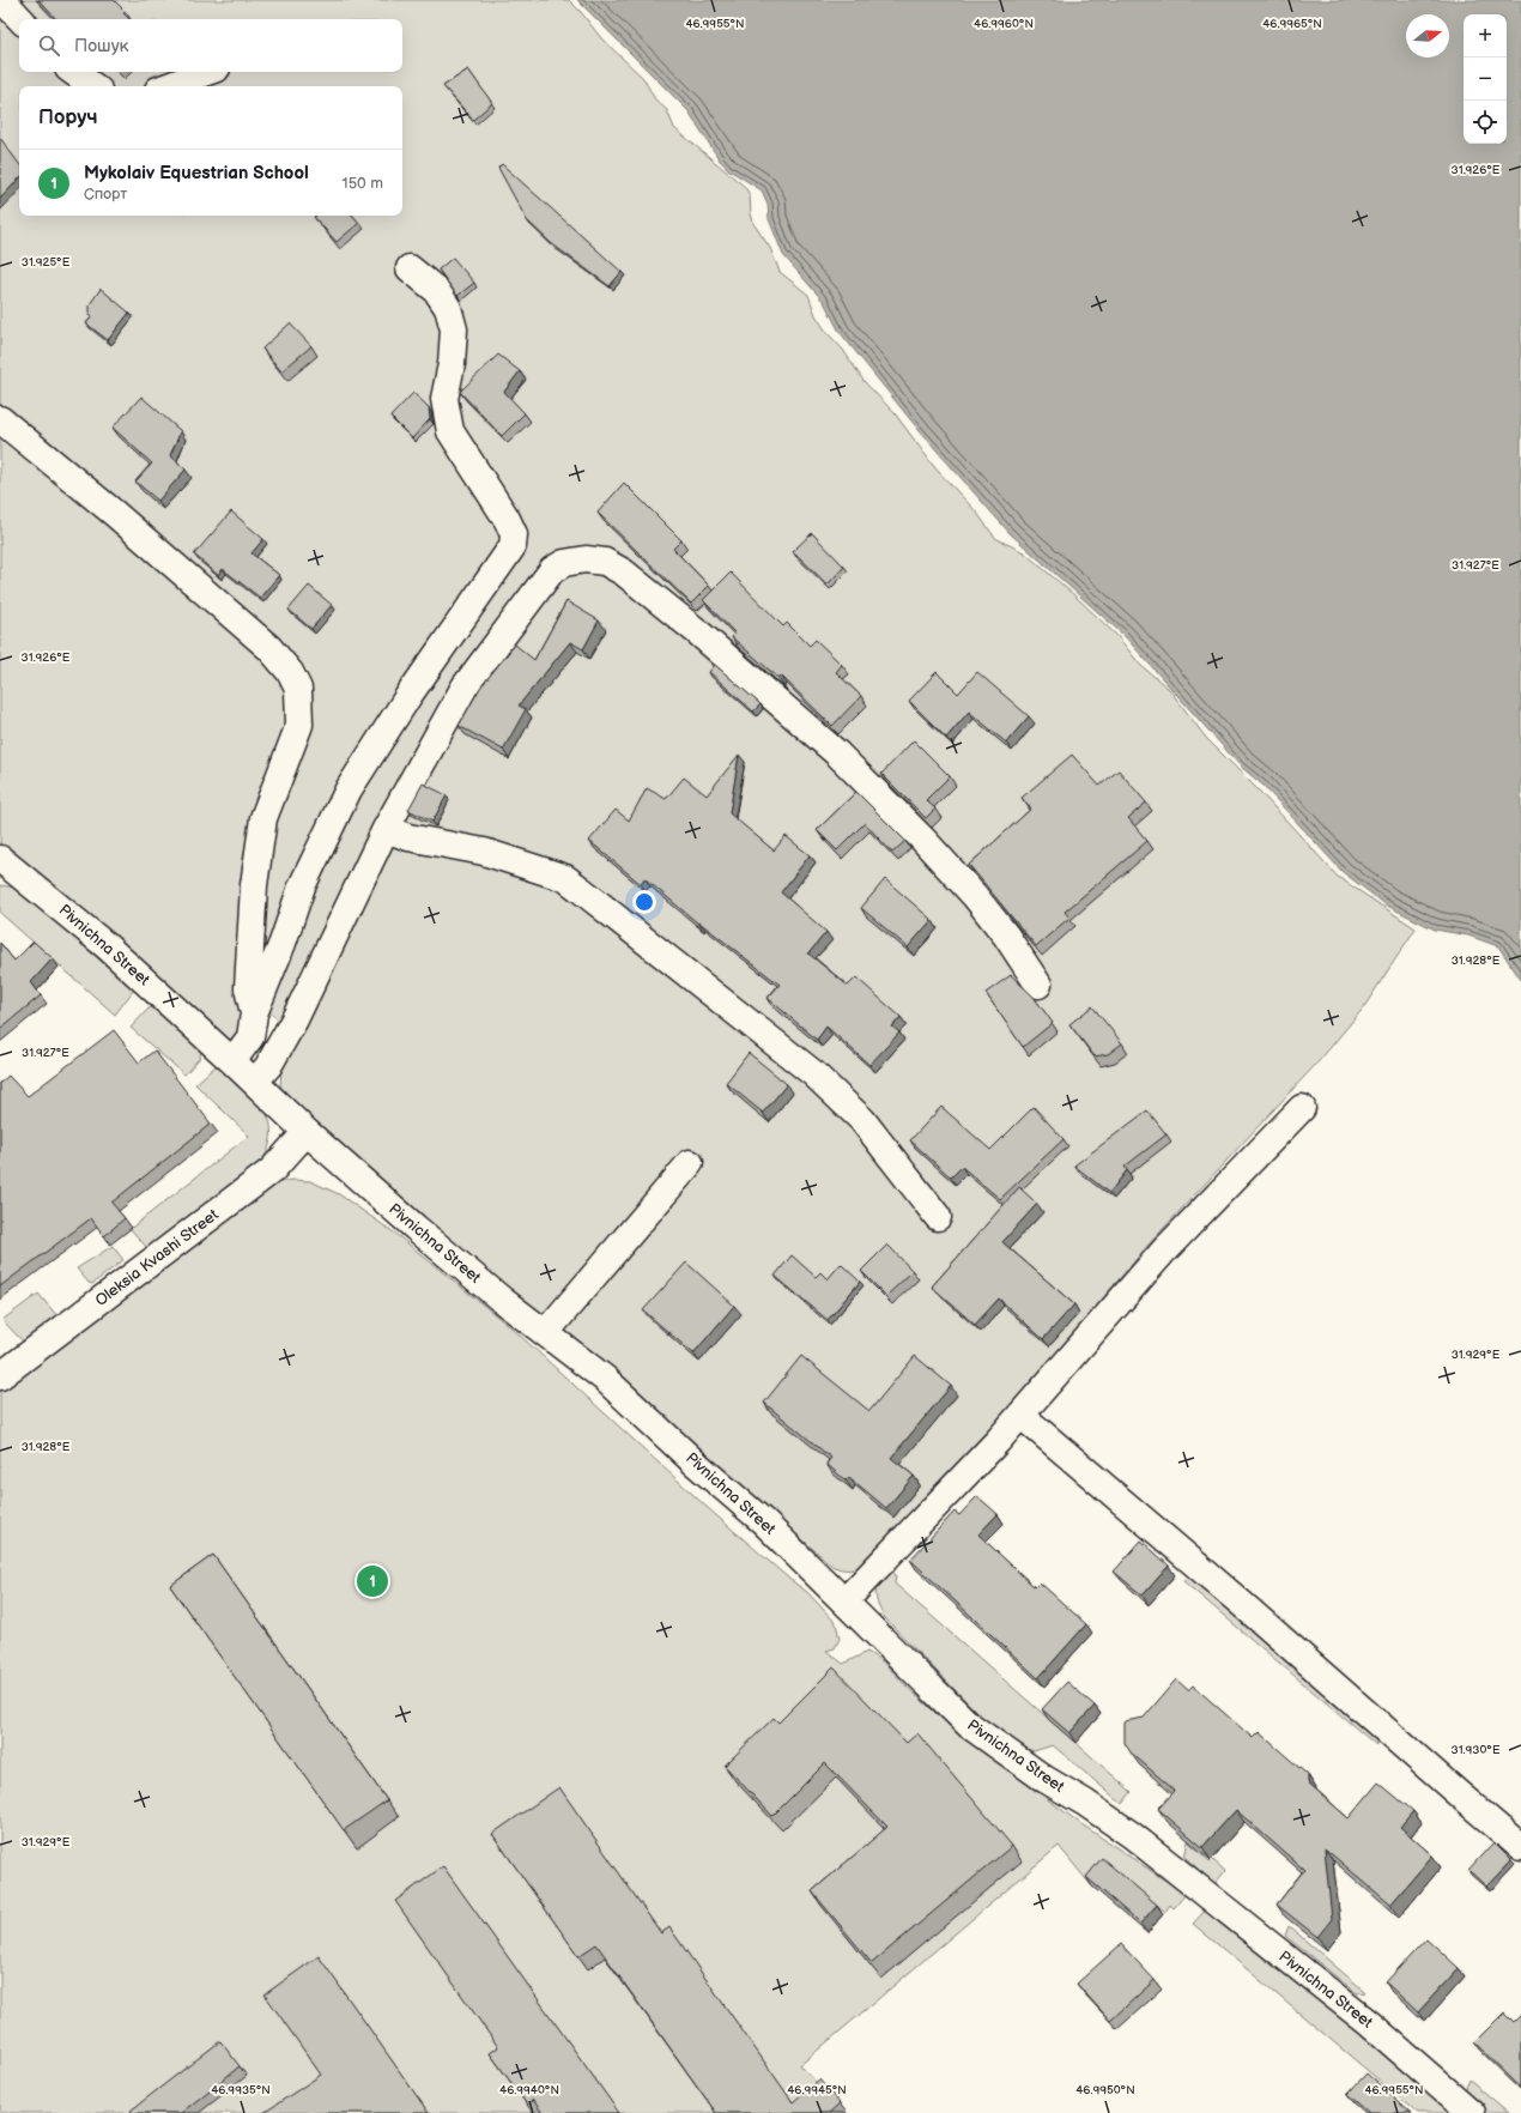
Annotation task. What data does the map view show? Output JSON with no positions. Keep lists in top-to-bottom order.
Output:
{
  "streets": {
    "street": ["Pivnichna Street", "Oleksia Kvashi Street"]
  },
  "crossings": [
    ["Pivnichna Street", "Oleksia Kvashi Street"]
  ],
  "north": "right",
  "page": {
    "map_buttons": ["+", "−"],
    "search": "Пошук",
    "heading": "Поруч",
    "list": [
      {
        "mark": "1",
        "name": "Mykolaiv Equestrian School",
        "note": "Спорт",
        "value": "150 m"
      }
    ],
    "pins": "1"
  },
  "coordinates": [
    "46.9955°N",
    "46.9960°N",
    "46.9965°N",
    "31.926°E",
    "31.925°E",
    "31.927°E",
    "31.928°E",
    "31.929°E",
    "31.930°E",
    "46.9935°N",
    "46.9940°N",
    "46.9945°N",
    "46.9950°N"
  ]
}
